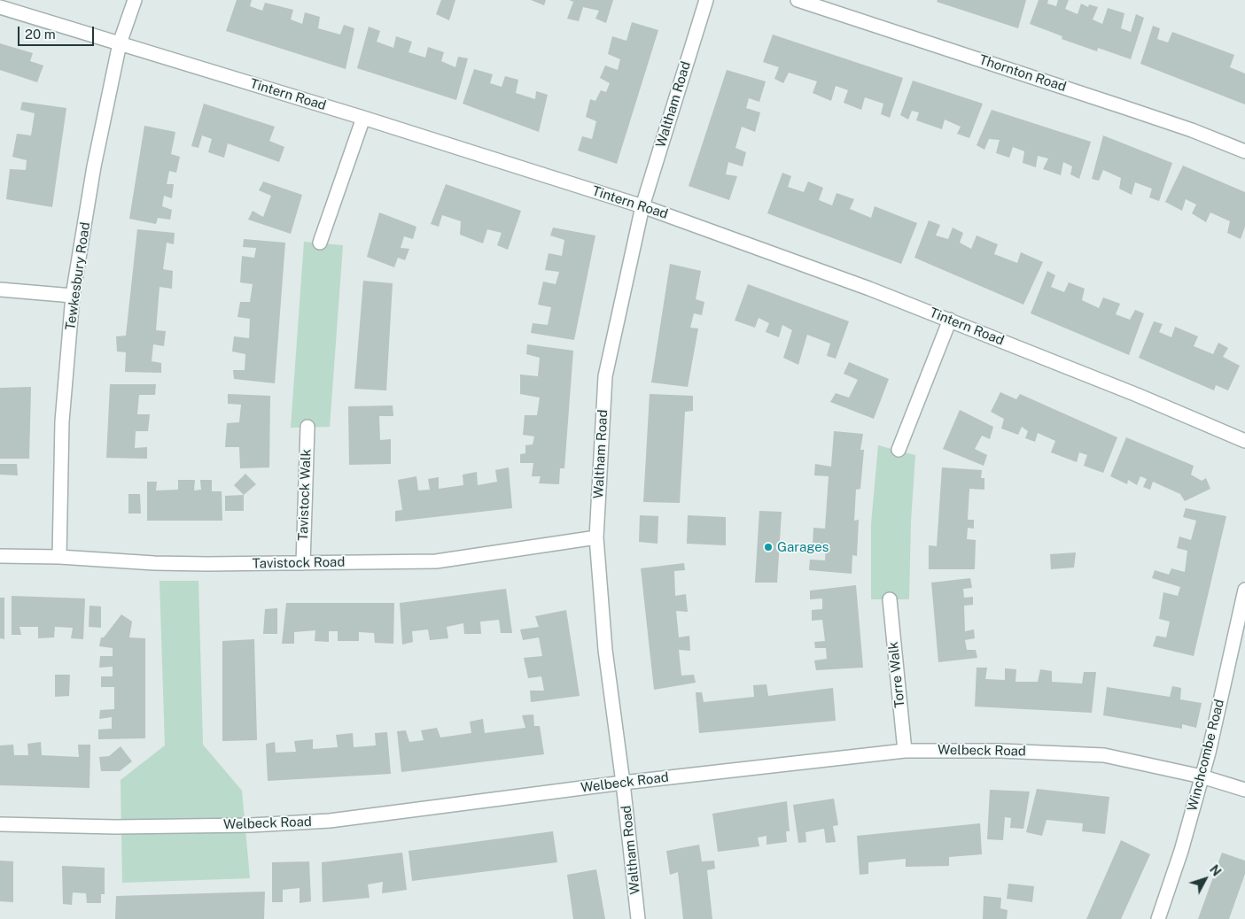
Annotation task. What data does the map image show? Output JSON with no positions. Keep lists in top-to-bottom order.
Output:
{
  "streets": {
    "street": [
      "Thornton Road",
      "Tintern Road",
      "Waltham Road",
      "Tewkesbury Road",
      "Tavistock Walk",
      "Tavistock Road",
      "Torre Walk",
      "Welbeck Road",
      "Winchcombe Road"
    ]
  },
  "crossings": [
    ["Tintern Road", "Waltham Road"],
    ["Tintern Road", "Tewkesbury Road"],
    ["Waltham Road", "Tavistock Road"],
    ["Waltham Road", "Welbeck Road"],
    ["Tewkesbury Road", "Tavistock Road"],
    ["Tavistock Walk", "Tavistock Road"],
    ["Torre Walk", "Welbeck Road"],
    ["Welbeck Road", "Winchcombe Road"]
  ],
  "places": ["Garages"],
  "scale_bar": "20 m",
  "north": "top right"
}
